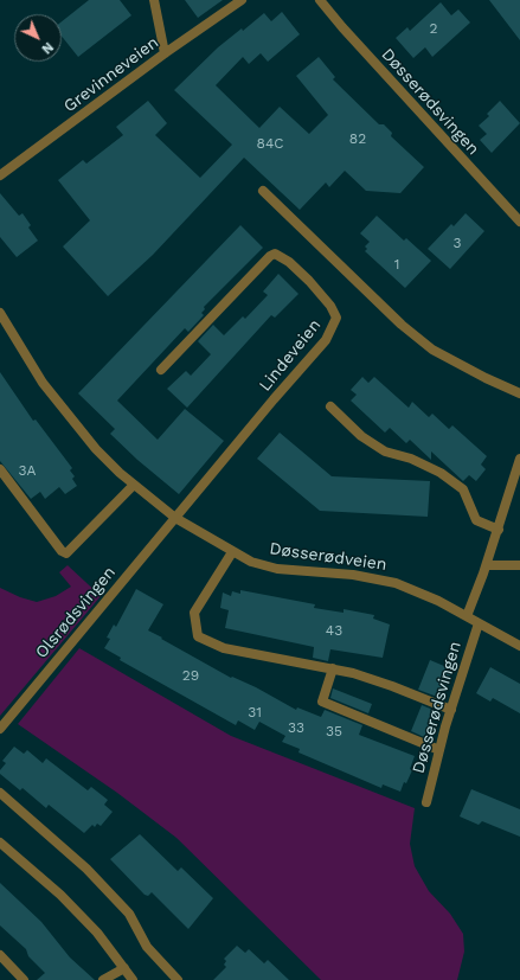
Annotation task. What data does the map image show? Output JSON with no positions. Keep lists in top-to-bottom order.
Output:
{
  "streets": {
    "street": [
      "Grevinneveien",
      "Døsserødsvingen",
      "Lindeveien",
      "Døsserødveien",
      "Olsrødsvingen"
    ]
  },
  "crossings": [
    ["Døsserødsvingen", "Døsserødveien"],
    ["Lindeveien", "Døsserødveien"],
    ["Lindeveien", "Olsrødsvingen"],
    ["Døsserødveien", "Olsrødsvingen"]
  ],
  "house_numbers": [
    "2",
    "82",
    "84C",
    "3",
    "1",
    "3A",
    "43",
    "29",
    "31",
    "33",
    "35"
  ],
  "north": "bottom right"
}
